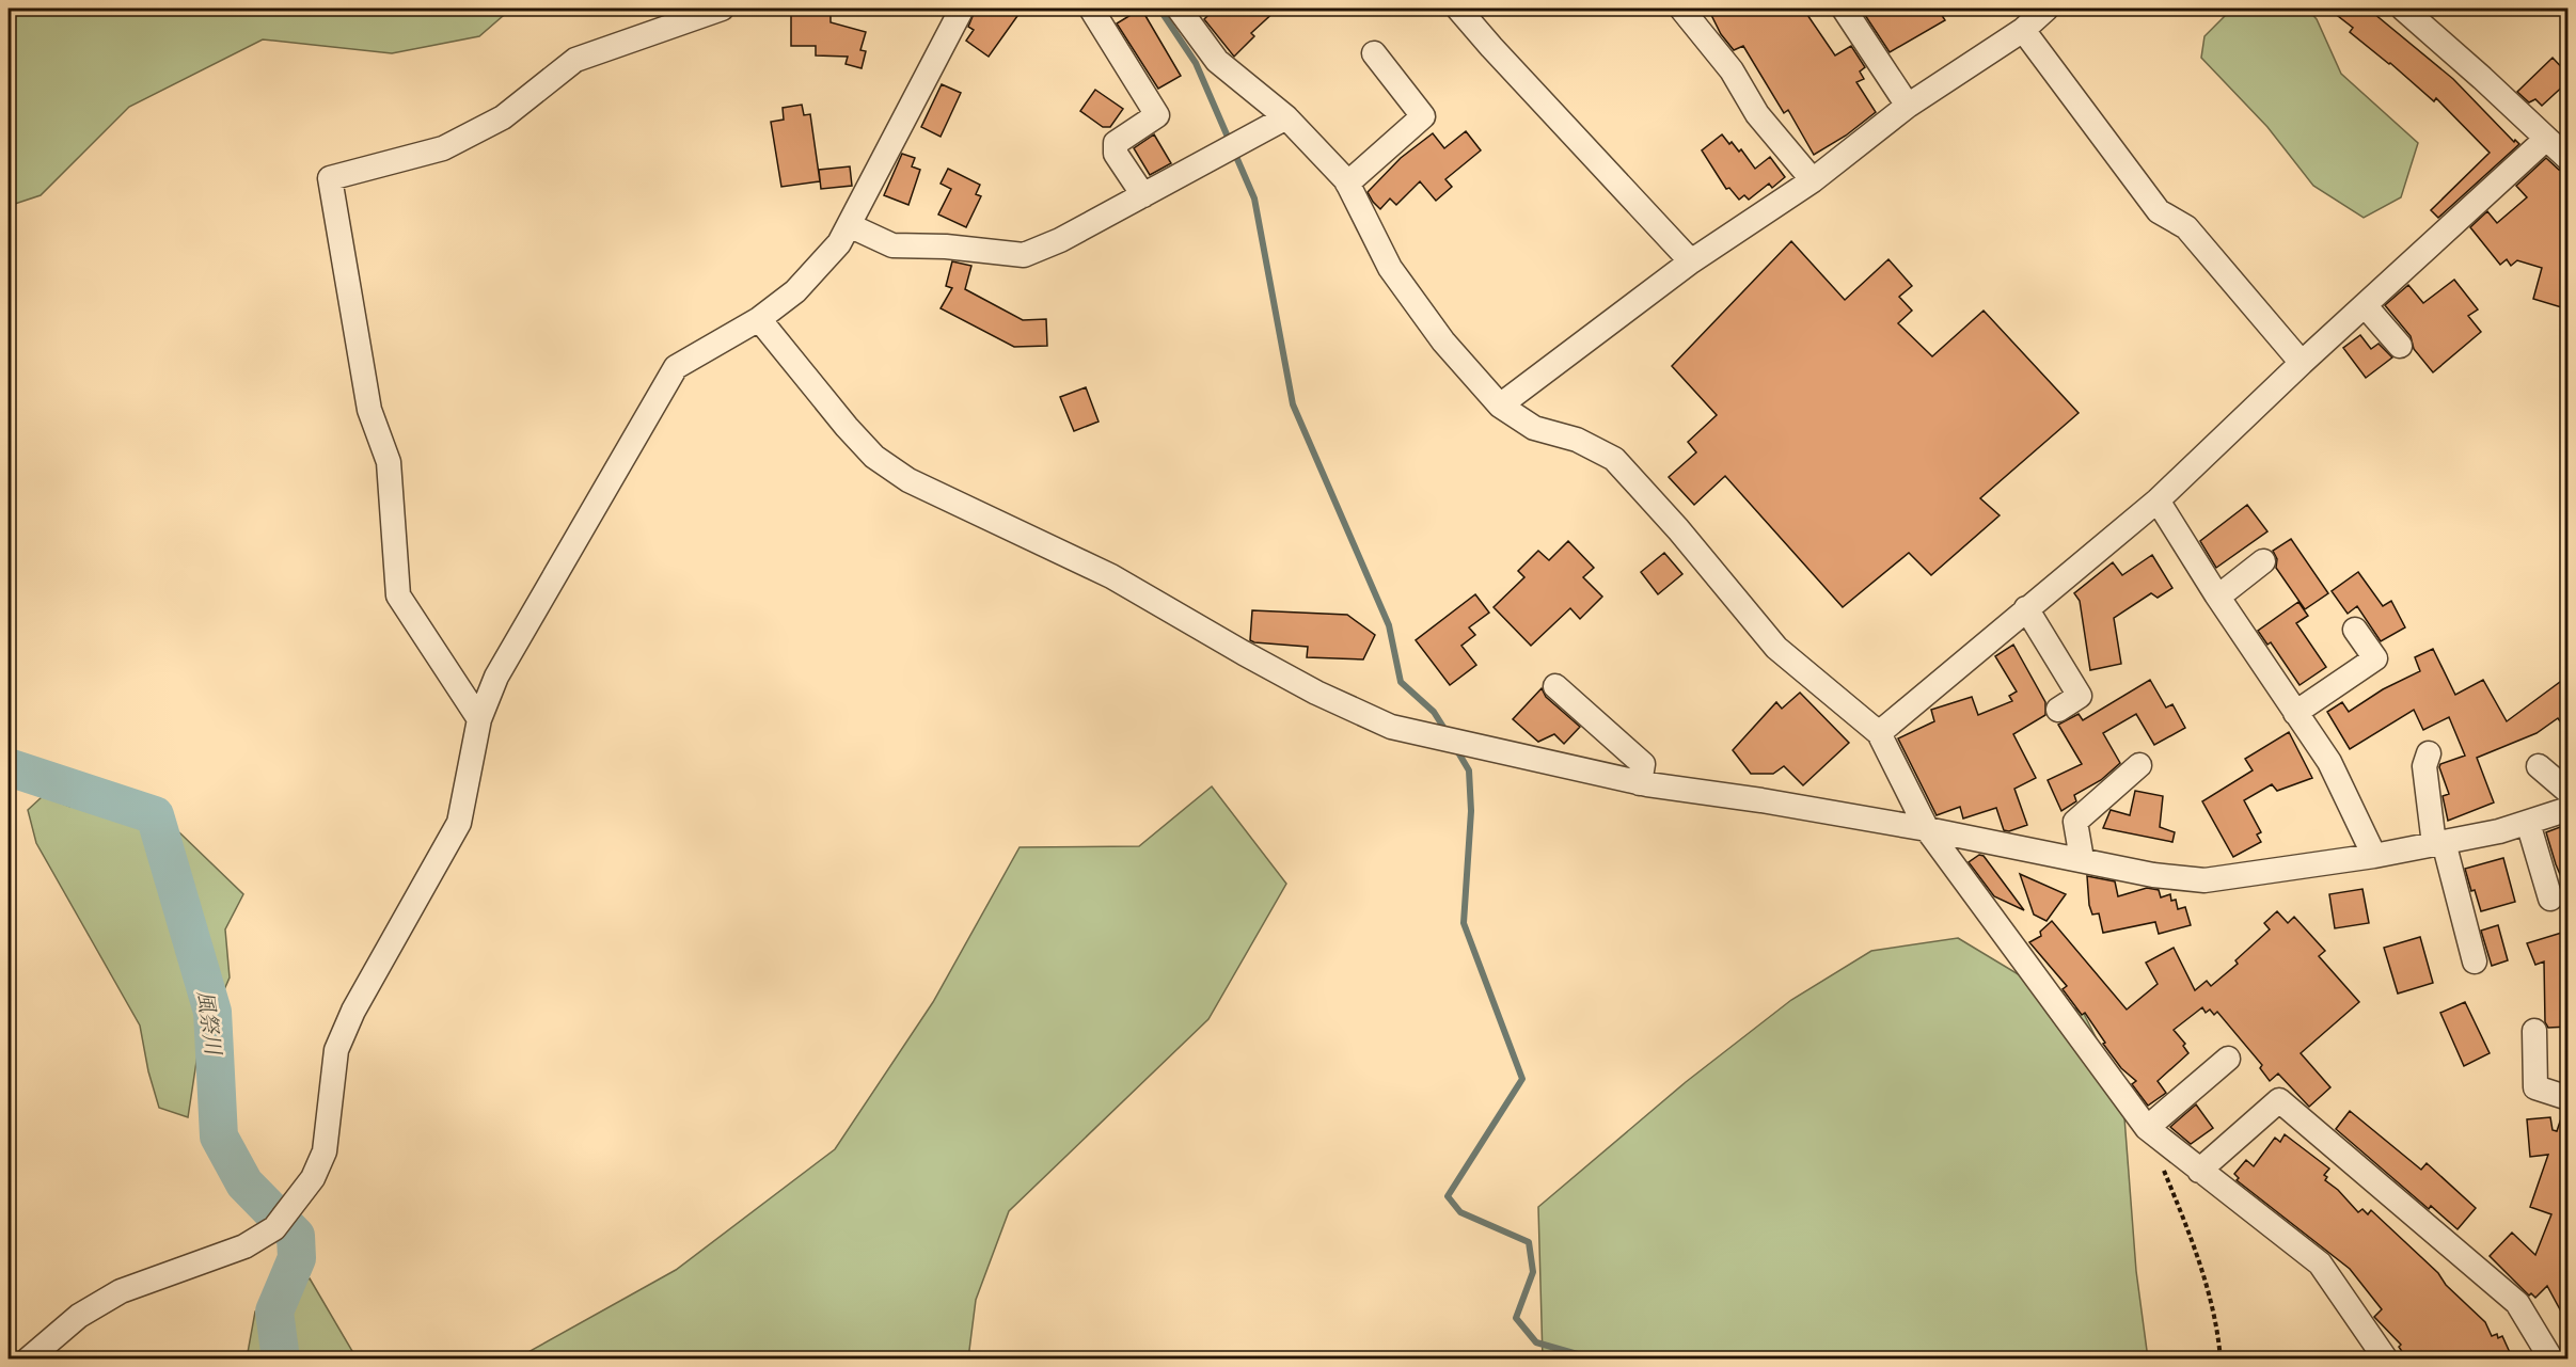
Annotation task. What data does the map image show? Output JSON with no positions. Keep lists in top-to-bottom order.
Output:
{
  "water": ["風祭川"]
}
